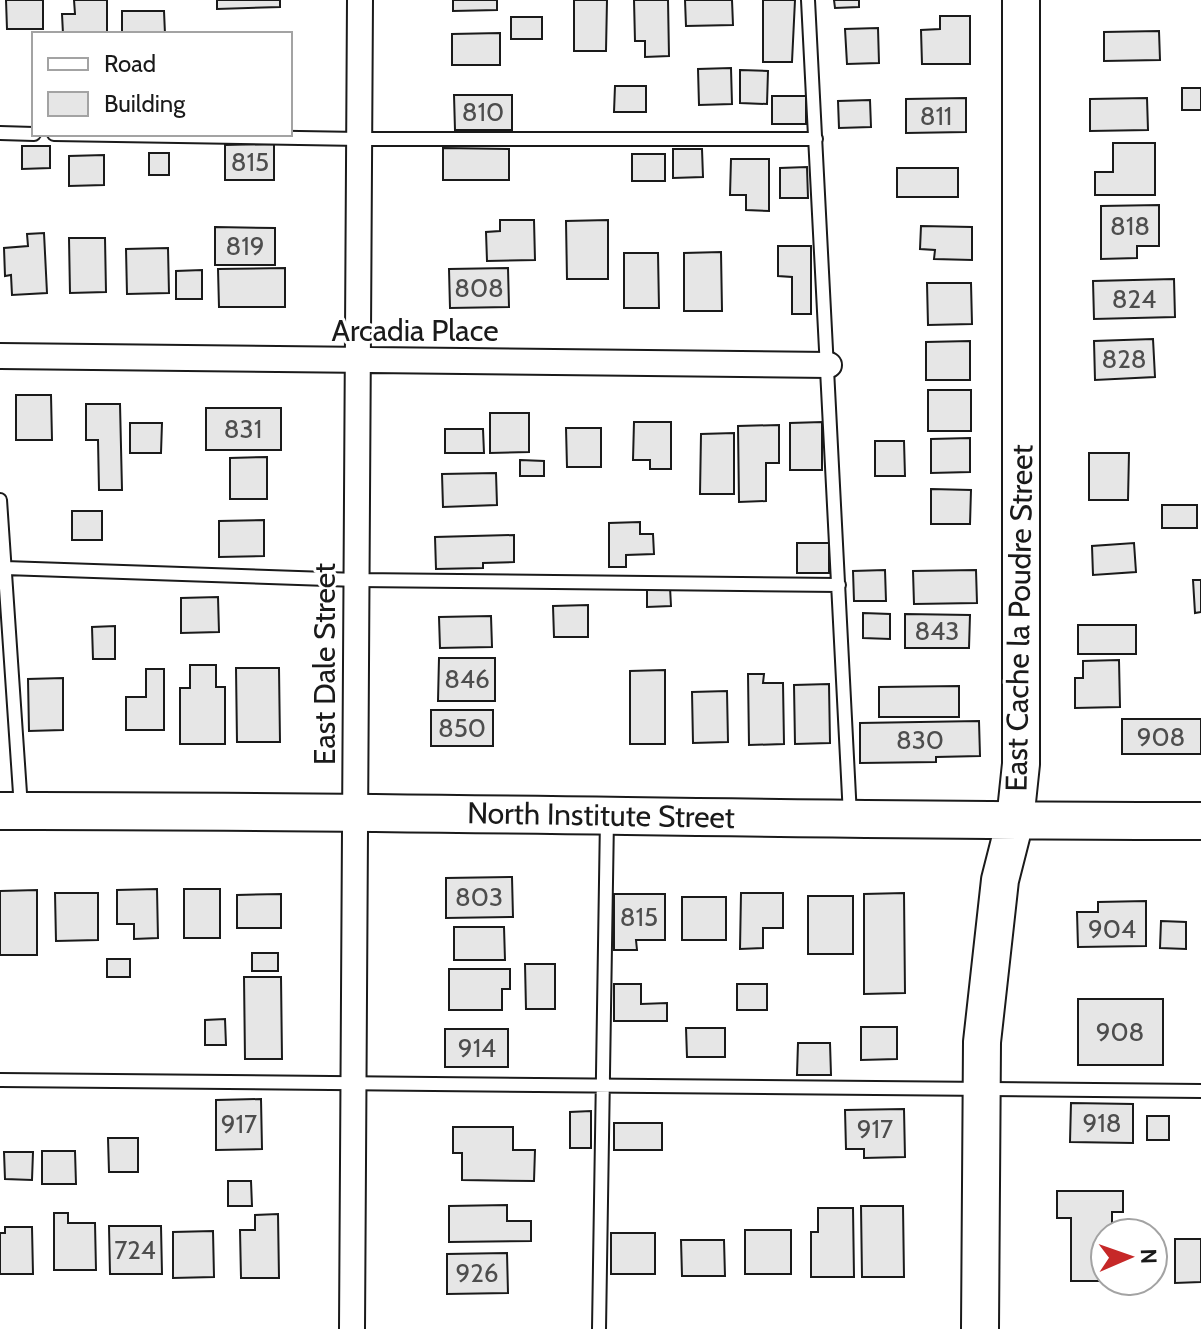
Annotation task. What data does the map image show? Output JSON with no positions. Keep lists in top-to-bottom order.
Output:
{
  "streets": {
    "street": [
      "Arcadia Place",
      "East Cache la Poudre Street",
      "East Dale Street",
      "North Institute Street"
    ]
  },
  "crossings": [
    ["Arcadia Place", "East Dale Street"],
    ["East Cache la Poudre Street", "North Institute Street"],
    ["East Dale Street", "North Institute Street"]
  ],
  "house_numbers": [
    "810",
    "811",
    "815",
    "818",
    "819",
    "808",
    "824",
    "828",
    "831",
    "843",
    "846",
    "850",
    "908",
    "830",
    "803",
    "815",
    "904",
    "908",
    "914",
    "918",
    "917",
    "917",
    "724",
    "926"
  ],
  "legend": ["Road", "Building"],
  "north": "right"
}
